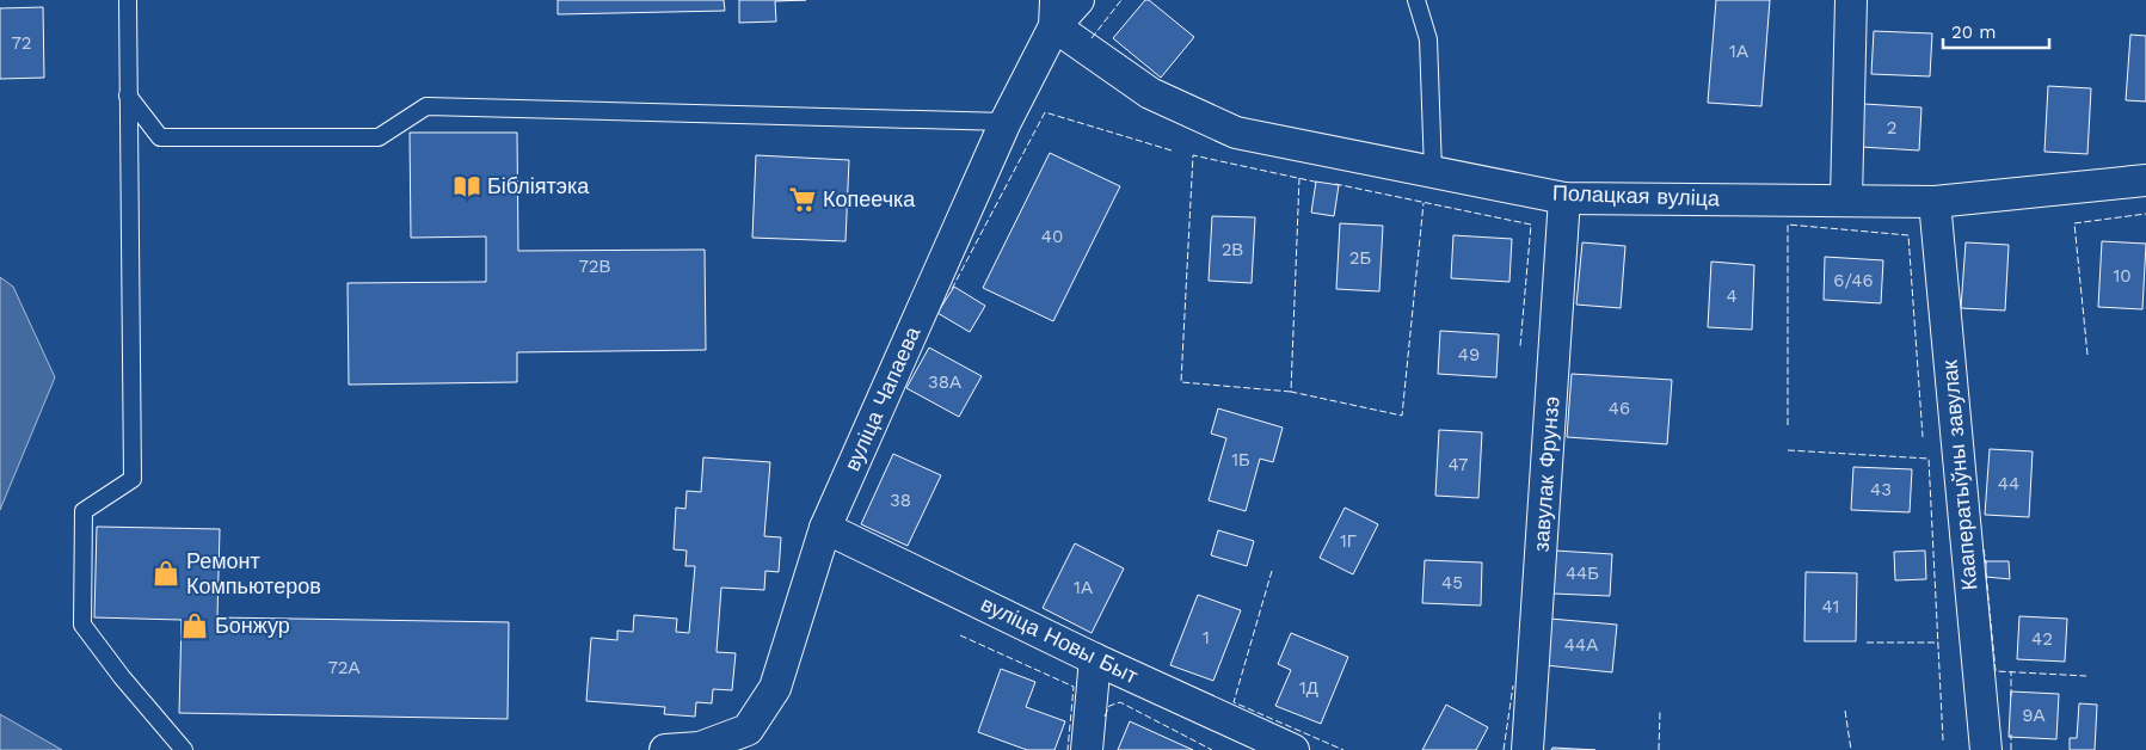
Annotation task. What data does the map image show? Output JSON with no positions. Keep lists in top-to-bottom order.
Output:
{
  "streets": {
    "street": [
      "Полацкая вуліца",
      "вуліца Чапаева",
      "завулак Фрунзэ",
      "Кааператыўны завулак",
      "вуліца Новы Быт"
    ]
  },
  "crossings": [
    ["Полацкая вуліца", "вуліца Чапаева"],
    ["Полацкая вуліца", "завулак Фрунзэ"],
    ["Полацкая вуліца", "Кааператыўны завулак"],
    ["вуліца Чапаева", "вуліца Новы Быт"]
  ],
  "places": {
    "library": ["Бібліятэка"],
    "supermarket": ["Копеечка"],
    "shop": ["Ремонт Компьютеров", "Бонжур"]
  },
  "house_numbers": [
    "72",
    "1А",
    "2",
    "40",
    "2В",
    "2Б",
    "72В",
    "10",
    "6/46",
    "4",
    "49",
    "38А",
    "46",
    "1Б",
    "47",
    "44",
    "43",
    "38",
    "1Г",
    "44Б",
    "45",
    "1А",
    "41",
    "1",
    "42",
    "44А",
    "72А",
    "1Д",
    "9А"
  ],
  "scale_bar": "20 m"
}
